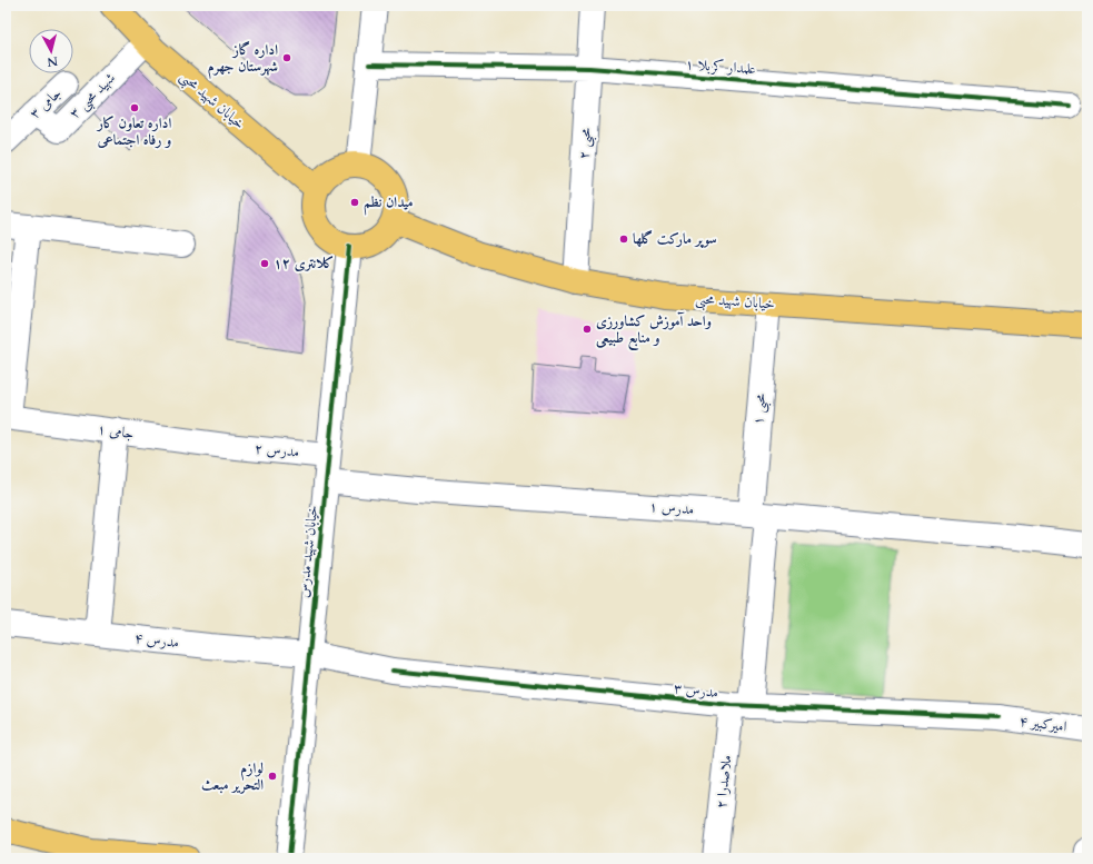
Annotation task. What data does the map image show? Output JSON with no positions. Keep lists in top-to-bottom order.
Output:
{
  "streets": {
    "main road": ["خیابان شهید محبی"],
    "street": [
      "علمدار کربلا ۱",
      "شهید محبی ۳",
      "جامی ۳",
      "محبی ۲",
      "محبی ۱",
      "جامی ۱",
      "مدرس ۲",
      "مدرس ۱",
      "خیابان شهید مدرس",
      "مدرس ۴",
      "مدرس ۳",
      "امیرکبیر ۴",
      "ملاصدرا ۲"
    ]
  },
  "crossings": [
    ["علمدار کربلا ۱", "محبی ۲"],
    ["شهید محبی ۳", "خیابان شهید محبی"],
    ["شهید محبی ۳", "جامی ۳"],
    ["خیابان شهید محبی", "محبی ۲"],
    ["خیابان شهید محبی", "محبی ۱"],
    ["خیابان شهید محبی", "خیابان شهید مدرس"],
    ["محبی ۱", "مدرس ۱"],
    ["محبی ۱", "مدرس ۳"],
    ["محبی ۱", "ملاصدرا ۲"],
    ["جامی ۱", "مدرس ۲"],
    ["مدرس ۲", "خیابان شهید مدرس"],
    ["مدرس ۱", "خیابان شهید مدرس"],
    ["خیابان شهید مدرس", "مدرس ۴"],
    ["خیابان شهید مدرس", "مدرس ۳"],
    ["مدرس ۴", "مدرس ۳"],
    ["مدرس ۳", "امیرکبیر ۴"],
    ["مدرس ۳", "ملاصدرا ۲"]
  ],
  "places": [
    "اداره گاز شهرستان جهرم",
    "اداره تعاون کار و رفاه اجتماعی",
    "میدان نظم",
    "سوپر مارکت گلها",
    "کلانتری ۱۲",
    "واحد آموزش کشاورزی و منابع طبیعی",
    "لوازم التحریر مبعث"
  ],
  "north": "bottom"
}
